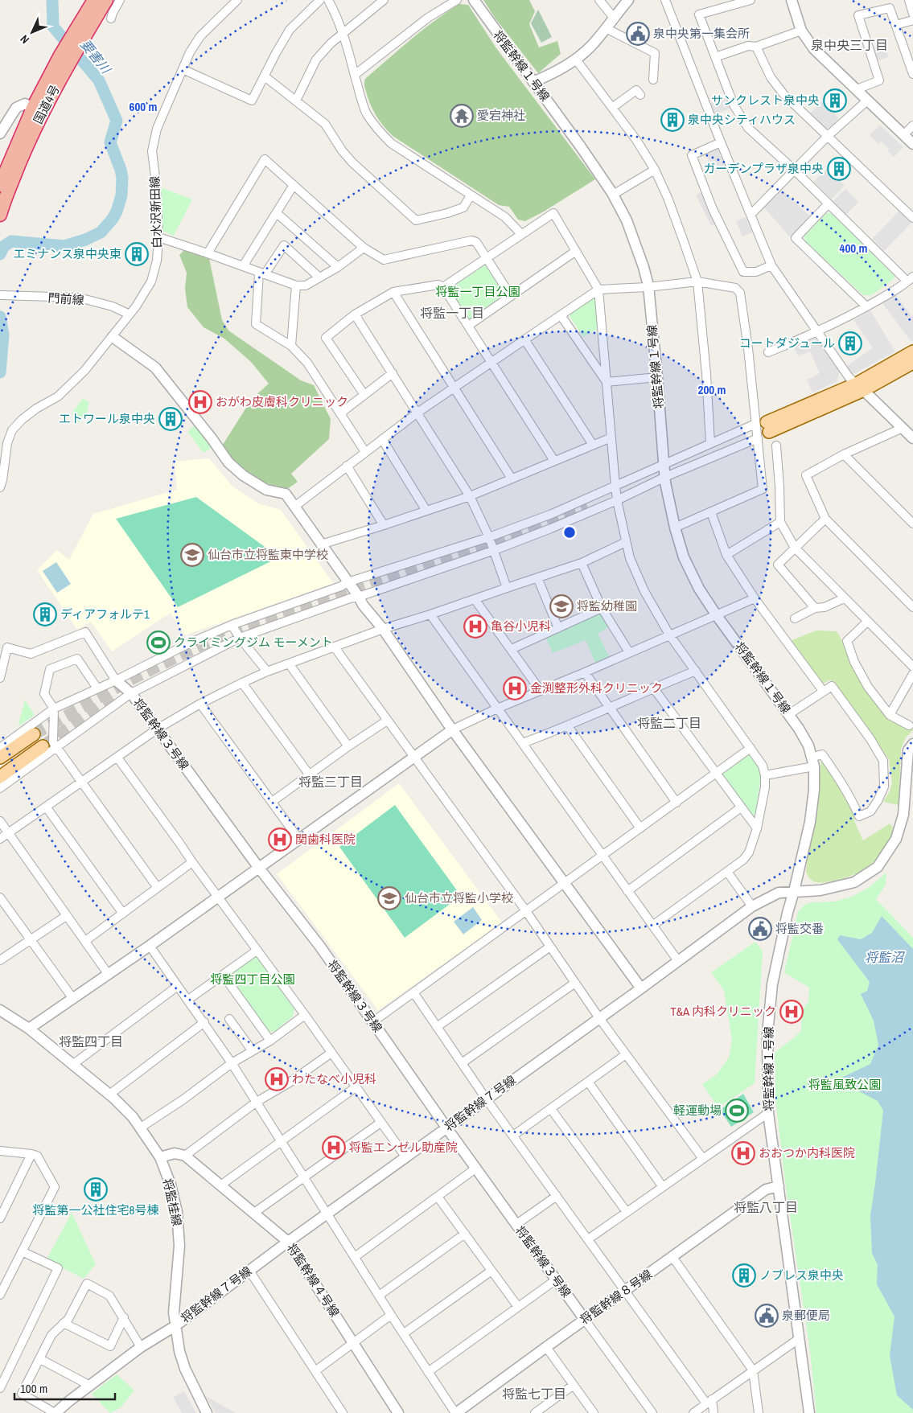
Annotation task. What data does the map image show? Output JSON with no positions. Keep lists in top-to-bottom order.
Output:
{
  "streets": {
    "highway": ["国道4号"],
    "street": [
      "将監幹線１号線",
      "白水沢新田線",
      "門前線",
      "将監幹線３号線",
      "将監幹線７号線",
      "将監桂線",
      "将監幹線４号線",
      "将監幹線８号線"
    ]
  },
  "crossings": [
    ["将監幹線１号線", "将監幹線７号線"],
    ["将監幹線１号線", "将監幹線８号線"],
    ["白水沢新田線", "門前線"],
    ["将監幹線３号線", "将監幹線７号線"],
    ["将監幹線３号線", "将監幹線８号線"],
    ["将監幹線７号線", "将監桂線"],
    ["将監幹線７号線", "将監幹線４号線"]
  ],
  "districts": [
    "泉中央三丁目",
    "将監一丁目",
    "将監二丁目",
    "将監三丁目",
    "将監四丁目",
    "将監八丁目",
    "将監七丁目"
  ],
  "water": ["要害川", "将監沼"],
  "parks": ["将監一丁目公園", "将監四丁目公園", "将監風致公園"],
  "places": {
    "public building": ["泉中央第一集会所", "将監交番", "泉郵便局"],
    "building": [
      "サンクレスト泉中央",
      "泉中央シティハウス",
      "ガーデンプラザ泉中央",
      "エミナンス泉中央東",
      "コートダジュール",
      "エトワール泉中央",
      "ディアフォルテ1",
      "将監第一公社住宅8号棟",
      "ノブレス泉中央"
    ],
    "temple": ["愛宕神社"],
    "hospital": [
      "おがわ皮膚科クリニック",
      "亀谷小児科",
      "金渕整形外科クリニック",
      "関歯科医院",
      "T&A 内科クリニック",
      "わたなべ小児科",
      "将監エンゼル助産院",
      "おおつか内科医院"
    ],
    "school or university": ["仙台市立将監東中学校", "将監幼稚園", "仙台市立将監小学校"],
    "sports": ["クライミングジム モーメント", "軽運動場"]
  },
  "scale_bar": "100 m",
  "north": "bottom left",
  "rings": ["600 m", "400 m", "200 m"]
}
